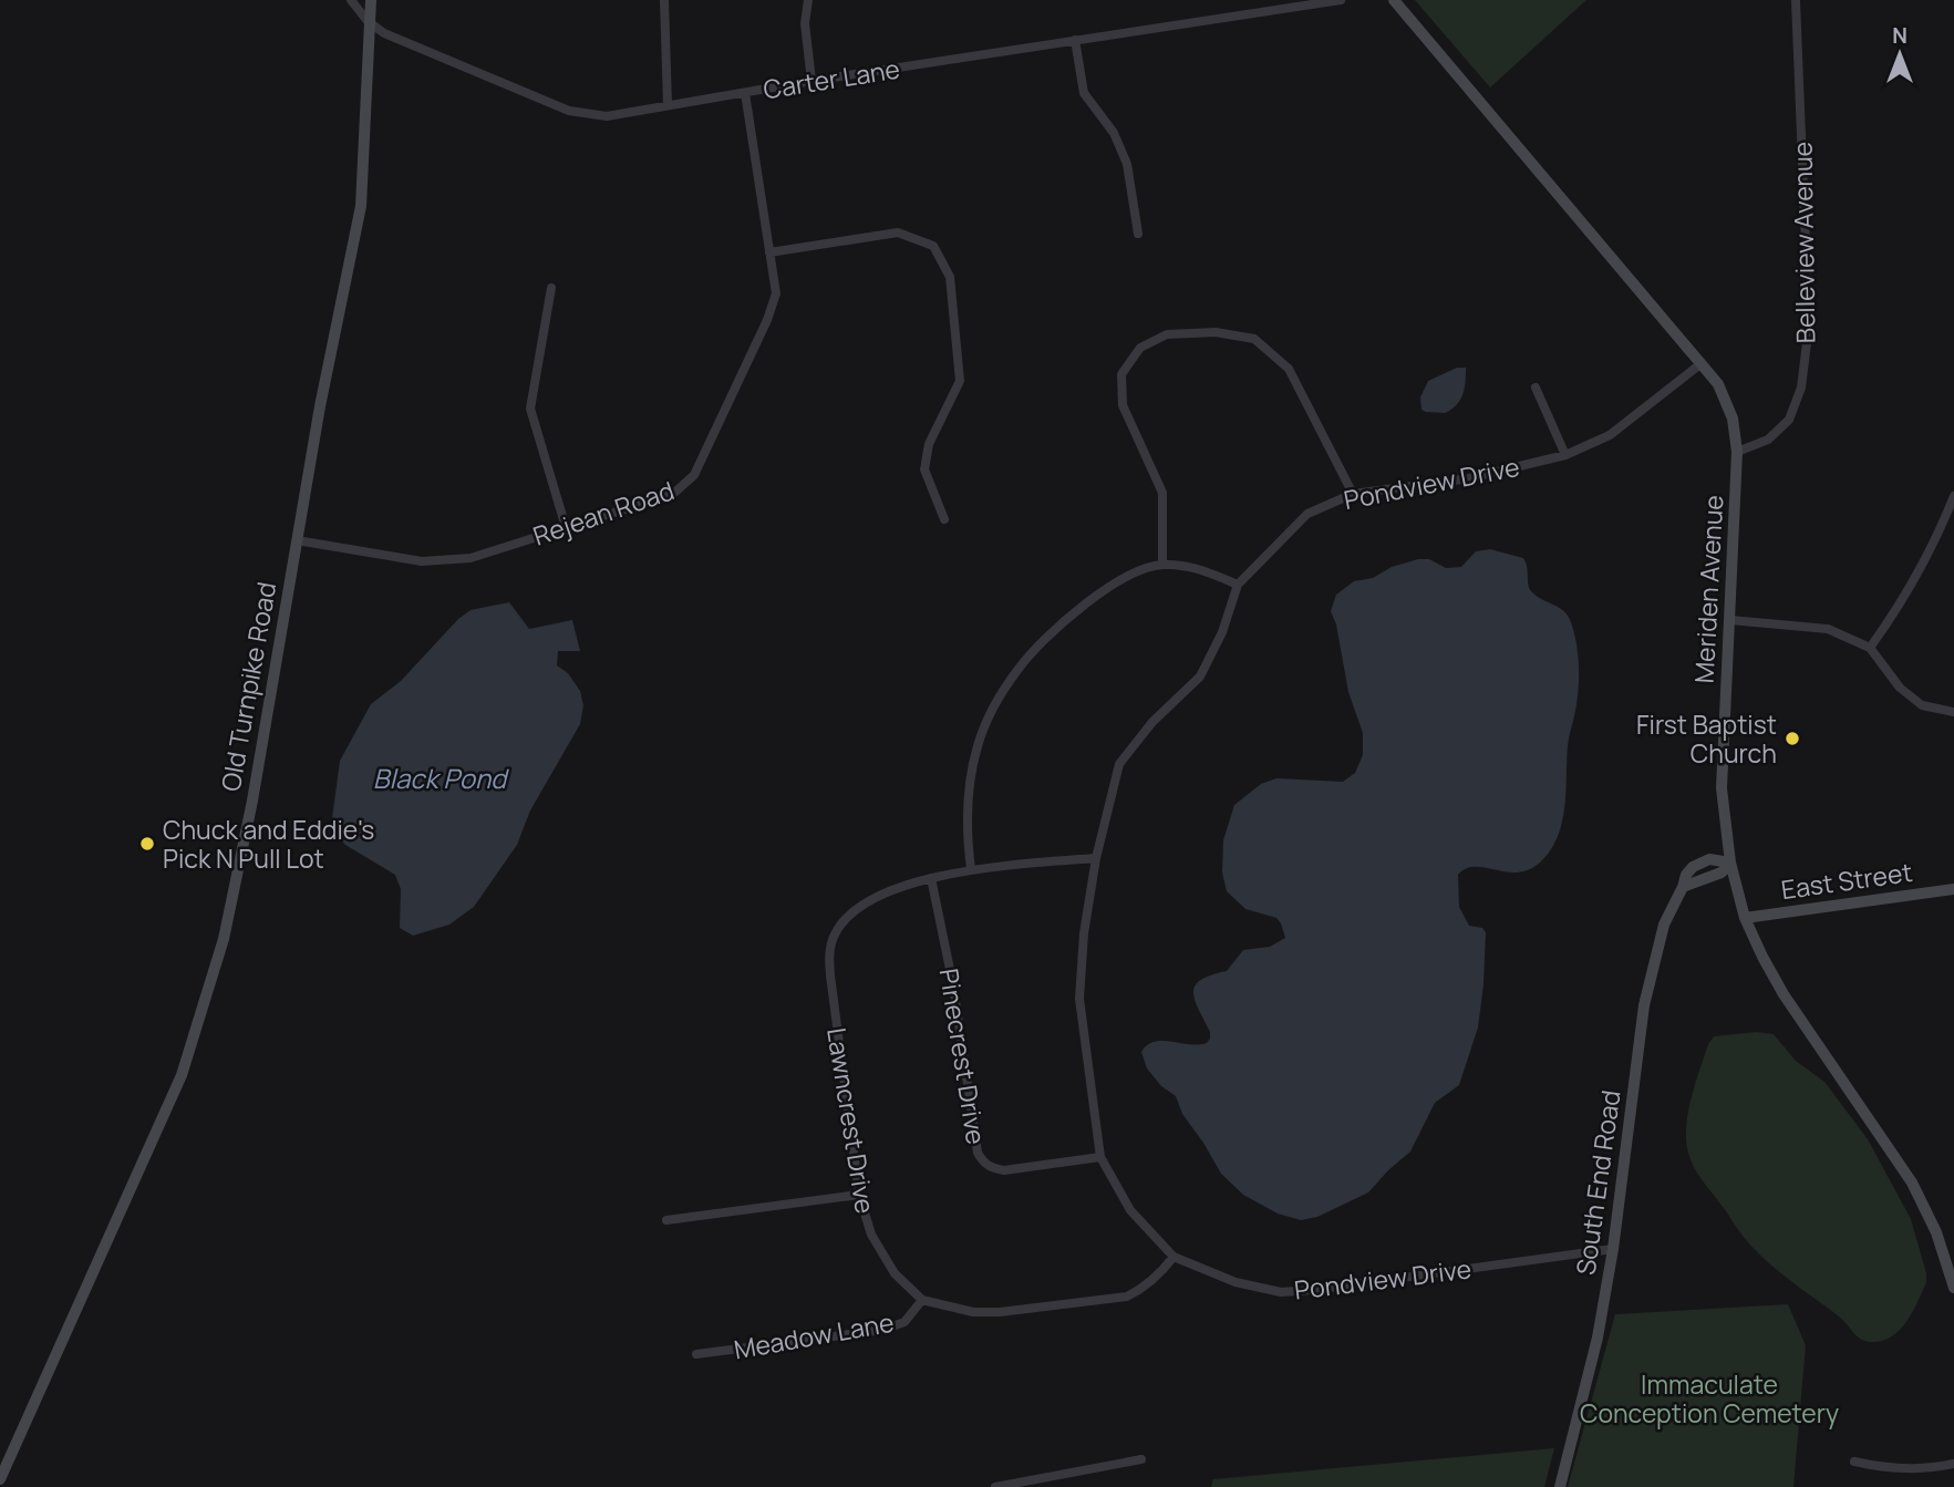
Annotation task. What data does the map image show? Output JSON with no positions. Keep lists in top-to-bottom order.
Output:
{
  "streets": {
    "main road": [
      "Meriden Avenue",
      "Old Turnpike Road",
      "East Street",
      "South End Road"
    ],
    "street": [
      "Carter Lane",
      "Belleview Avenue",
      "Pondview Drive",
      "Rejean Road",
      "Pinecrest Drive",
      "Lawncrest Drive",
      "Meadow Lane"
    ]
  },
  "crossings": [
    ["Carter Lane", "Rejean Road"],
    ["Carter Lane", "Old Turnpike Road"],
    ["Belleview Avenue", "Meriden Avenue"],
    ["Pondview Drive", "Meriden Avenue"],
    ["Pondview Drive", "Pinecrest Drive"],
    ["Pondview Drive", "Lawncrest Drive"],
    ["Pondview Drive", "South End Road"],
    ["Rejean Road", "Old Turnpike Road"],
    ["Meriden Avenue", "East Street"],
    ["Meriden Avenue", "South End Road"],
    ["Pinecrest Drive", "Lawncrest Drive"],
    ["Lawncrest Drive", "Meadow Lane"]
  ],
  "water": ["Black Pond"],
  "parks": ["Immaculate Conception Cemetery"],
  "places": ["First Baptist Church", "Chuck and Eddie's Pick N Pull Lot"],
  "north": "top"
}
